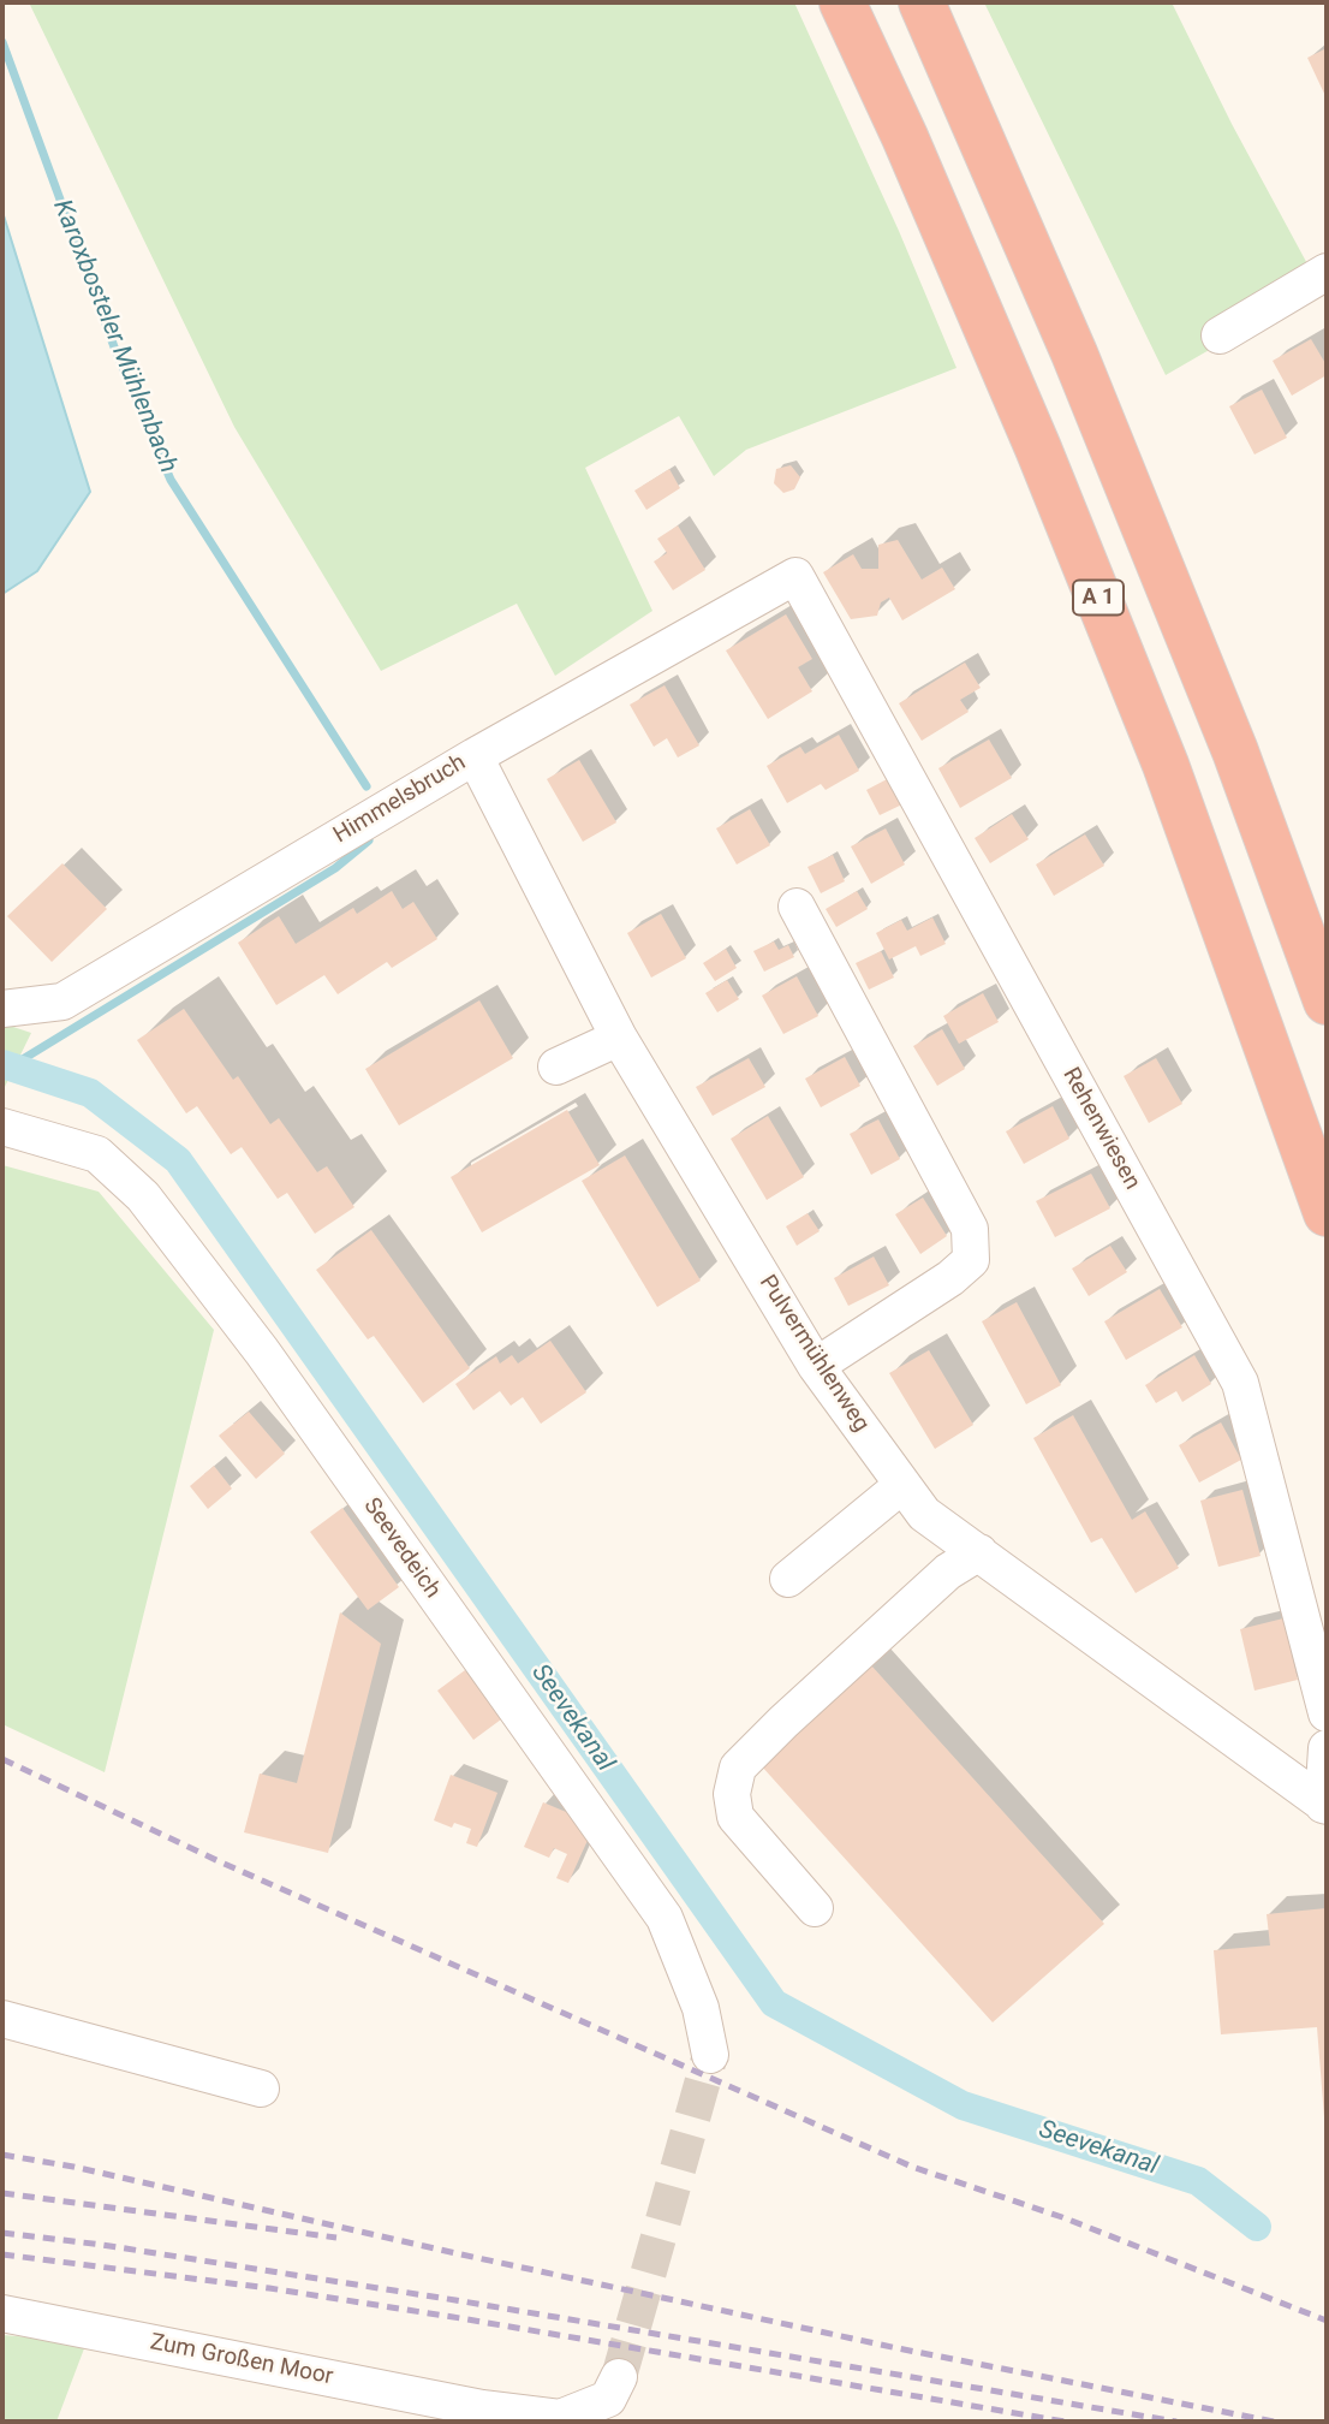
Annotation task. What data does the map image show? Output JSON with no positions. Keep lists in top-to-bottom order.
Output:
{
  "streets": {
    "highway": ["A 1"],
    "street": [
      "Himmelsbruch",
      "Rehenwiesen",
      "Pulvermühlenweg",
      "Seevedeich",
      "Zum Großen Moor"
    ]
  },
  "crossings": [
    ["Himmelsbruch", "Rehenwiesen"],
    ["Himmelsbruch", "Pulvermühlenweg"]
  ],
  "water": ["Karoxbosteler Mühlenbach", "Seevekanal"]
}
